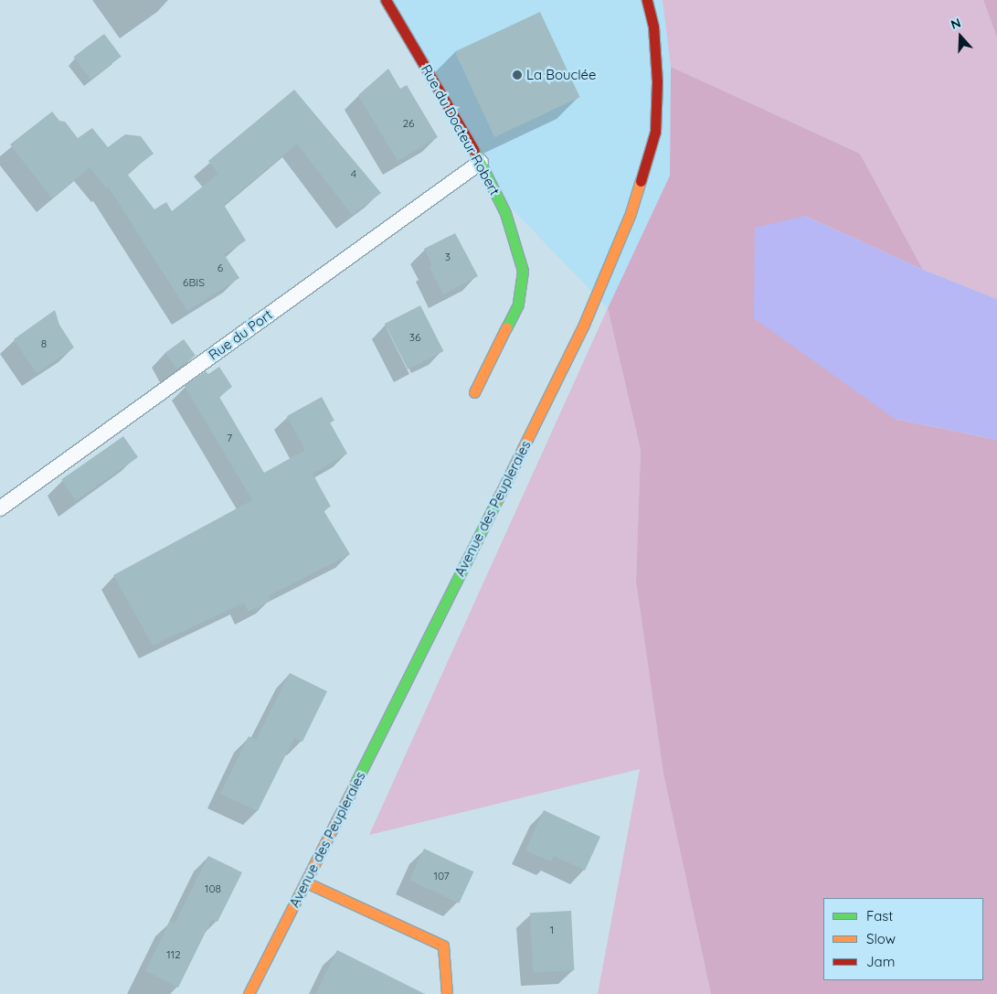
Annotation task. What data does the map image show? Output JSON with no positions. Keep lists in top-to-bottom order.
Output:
{
  "streets": {
    "street": ["Rue du Docteur Robert", "Avenue des Peupleraies"],
    "lane": ["Rue du Port"]
  },
  "crossings": [
    ["Rue du Docteur Robert", "Rue du Port"]
  ],
  "places": ["La Bouclée"],
  "house_numbers": [
    "26",
    "4",
    "3",
    "6",
    "6BIS",
    "36",
    "8",
    "7",
    "107",
    "108",
    "1",
    "112"
  ],
  "legend": ["Fast", "Slow", "Jam"],
  "north": "top"
}
